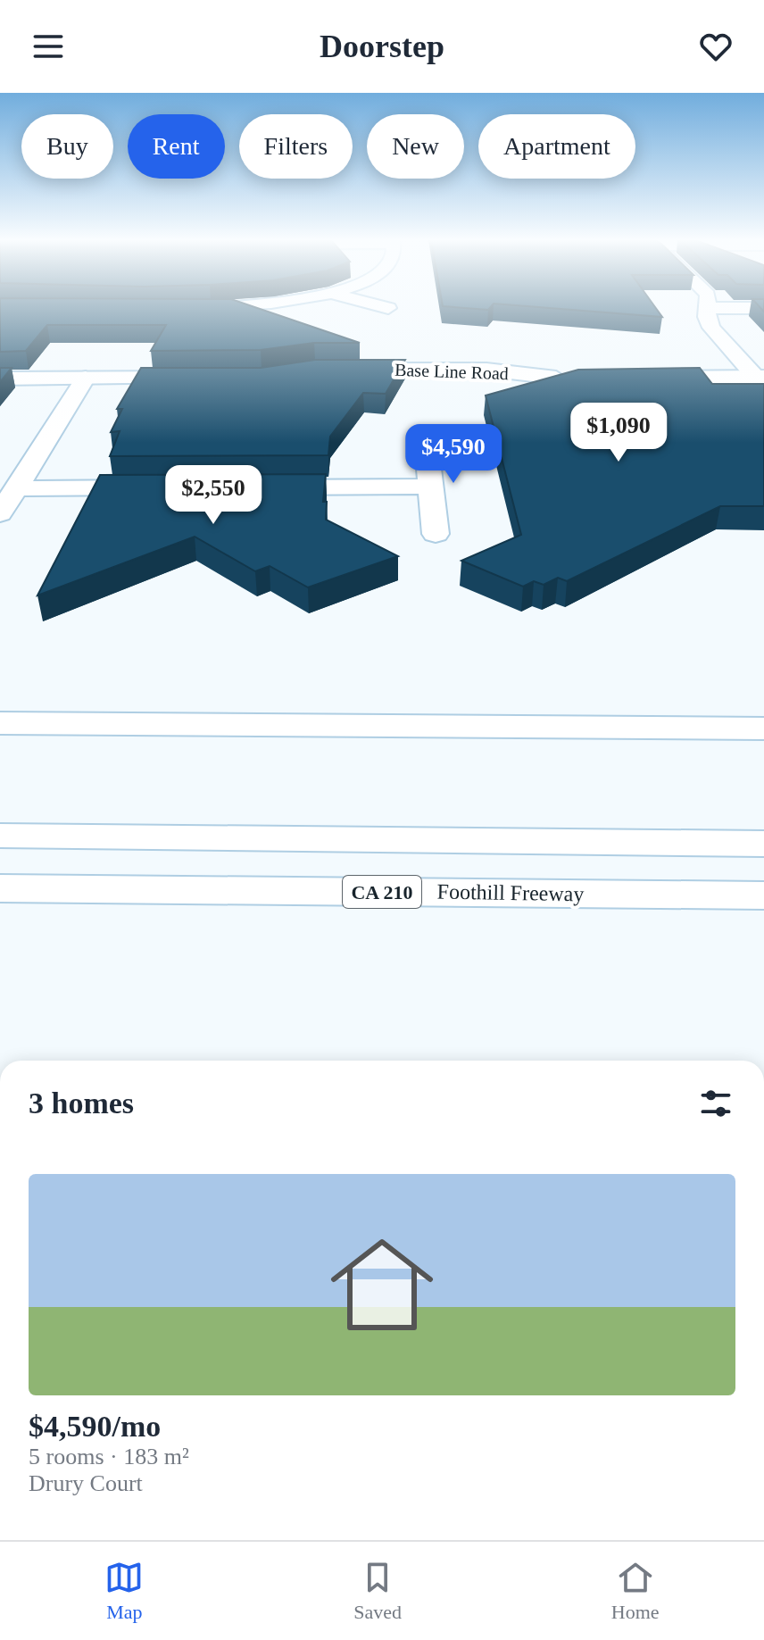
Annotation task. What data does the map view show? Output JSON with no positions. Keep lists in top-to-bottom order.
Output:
{
  "streets": {
    "main road": ["Base Line Road", "CA 210", "Foothill Freeway"]
  },
  "page": {
    "header": "Doorstep",
    "chip": [
      "Buy",
      "Rent",
      "Filters",
      "New",
      "Apartment"
    ],
    "price": ["$1,090", "$4,590", "$2,550"],
    "heading": "3 homes",
    "list": [
      {
        "name": "$4,590/mo",
        "note": "5 rooms · 183 m² · Drury Court"
      }
    ],
    "tabs": ["Map", "Saved", "Home"]
  }
}
